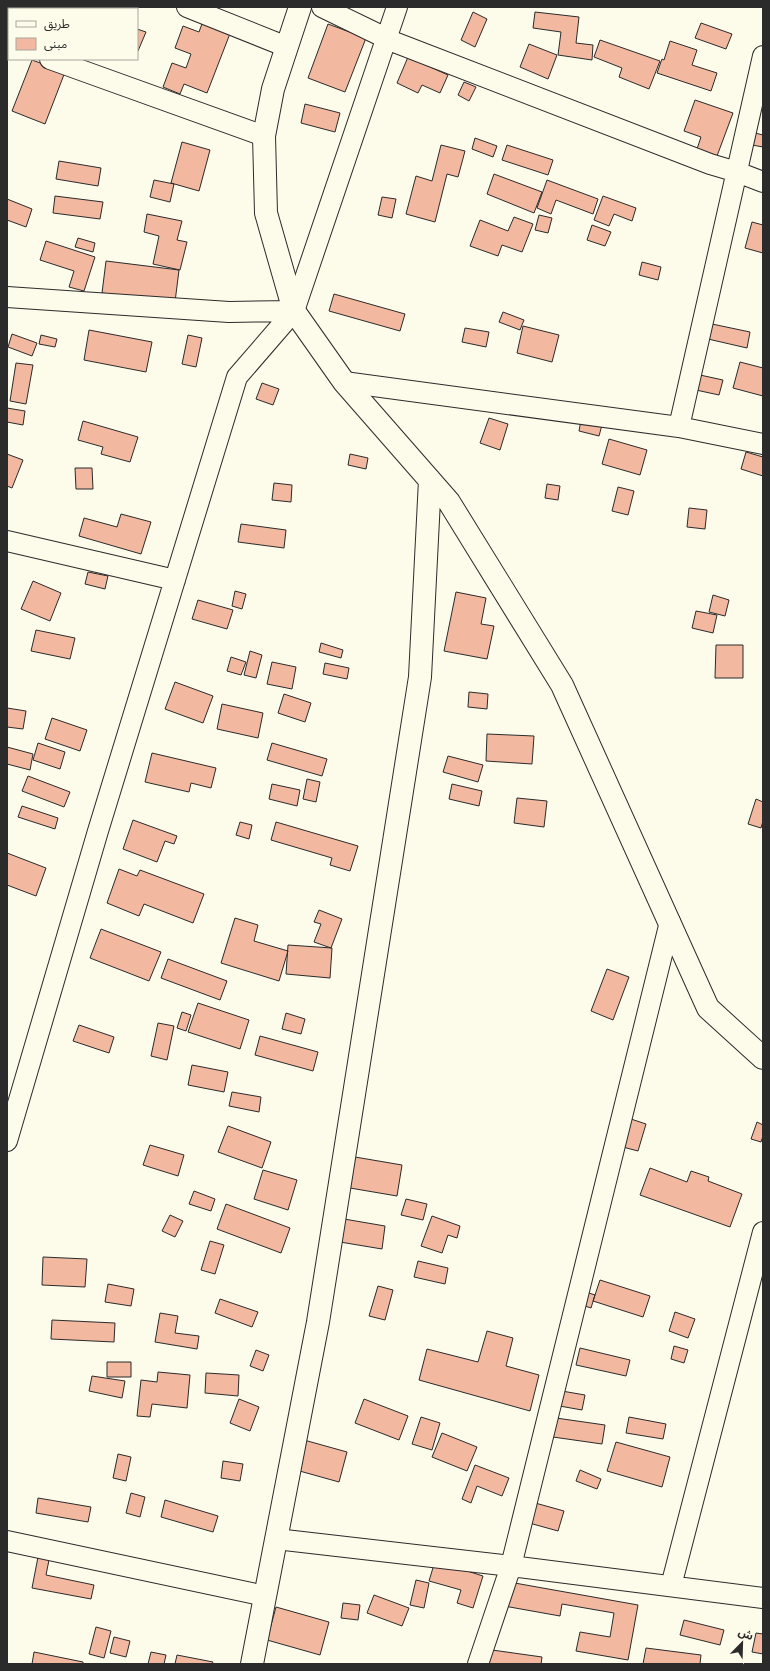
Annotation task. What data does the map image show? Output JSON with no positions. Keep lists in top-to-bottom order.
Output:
{
  "legend": ["طريق", "مبنى"],
  "north": "top right"
}
